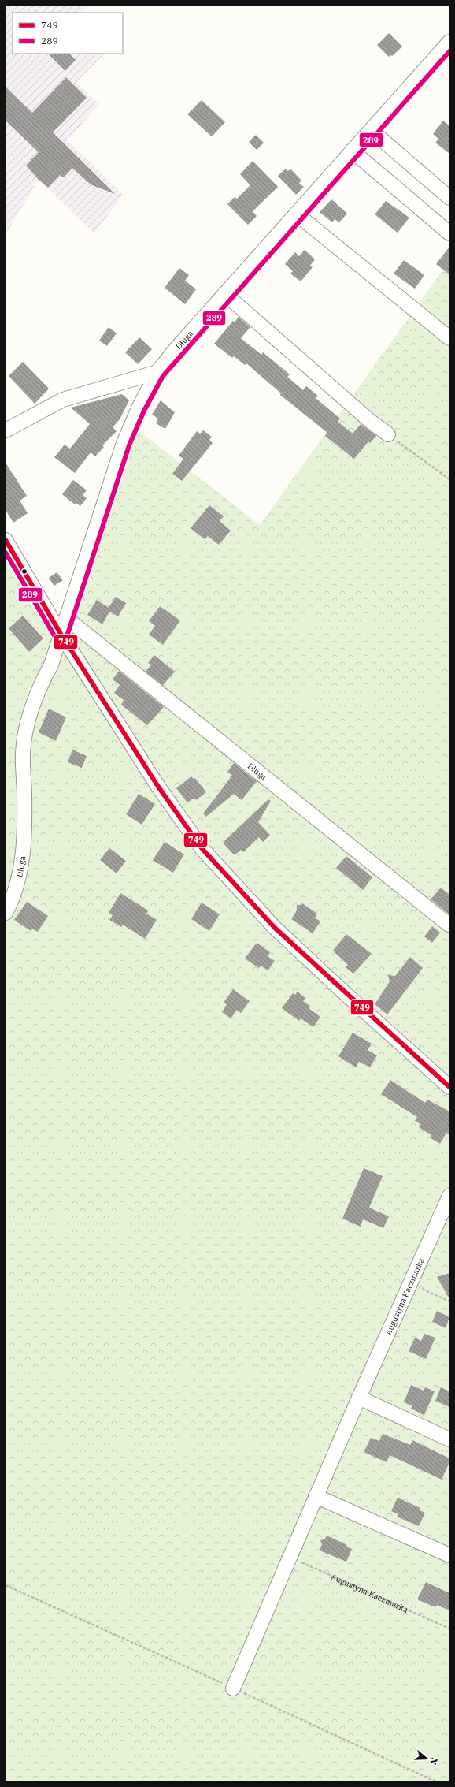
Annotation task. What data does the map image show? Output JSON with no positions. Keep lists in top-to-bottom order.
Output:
{
  "streets": {
    "street": ["Długa", "Augustyna Kaczmarka"]
  },
  "lines": ["transit line 289", "transit line 749"],
  "legend": ["749", "289"],
  "north": "right"
}
